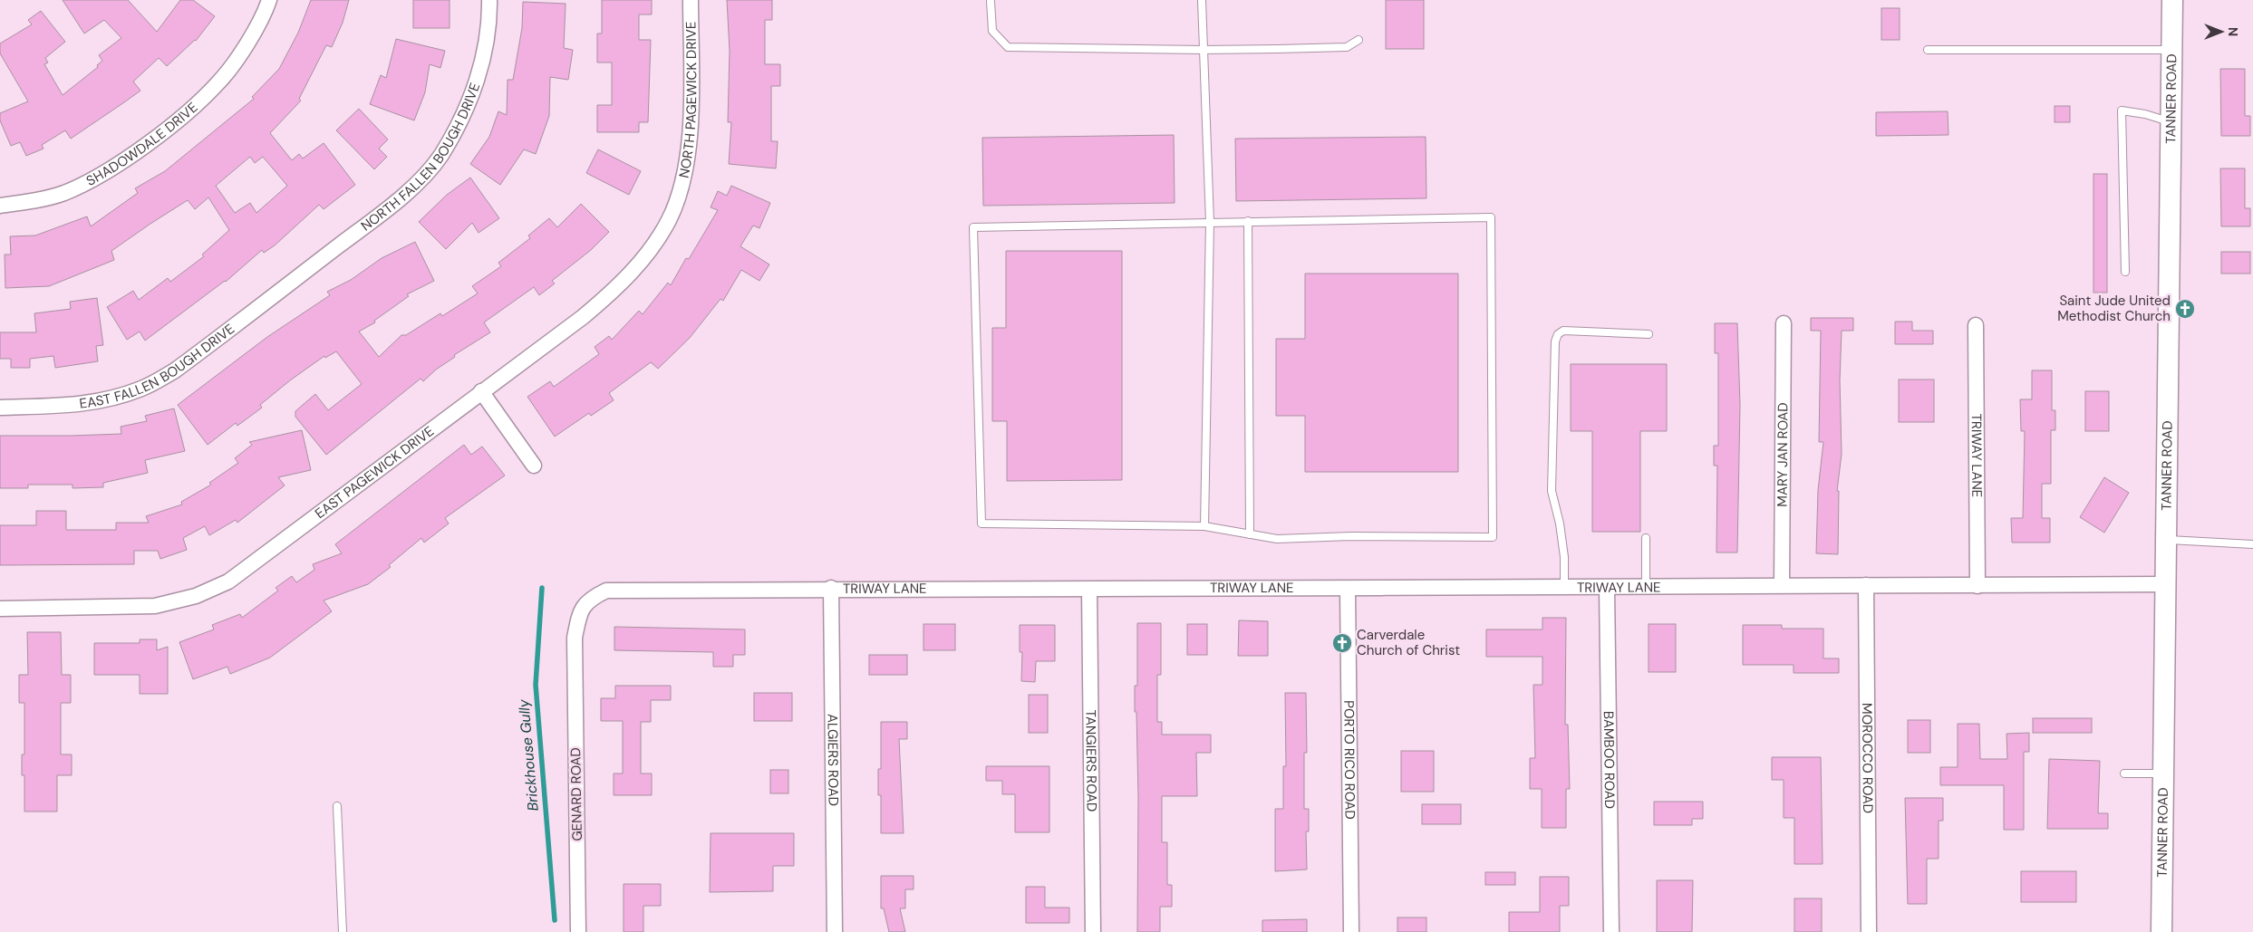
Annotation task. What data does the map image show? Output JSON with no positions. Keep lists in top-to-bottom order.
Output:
{
  "streets": {
    "main road": ["TANNER ROAD"],
    "street": [
      "NORTH PAGEWICK DRIVE",
      "SHADOWDALE DRIVE",
      "NORTH FALLEN BOUGH DRIVE",
      "EAST FALLEN BOUGH DRIVE",
      "MARY JAN ROAD",
      "TRIWAY LANE",
      "EAST PAGEWICK DRIVE",
      "MOROCCO ROAD",
      "ALGIERS ROAD",
      "PORTO RICO ROAD",
      "BAMBOO ROAD",
      "TANGIERS ROAD",
      "GENARD ROAD"
    ]
  },
  "crossings": [
    ["NORTH PAGEWICK DRIVE", "EAST PAGEWICK DRIVE"],
    ["TANNER ROAD", "TRIWAY LANE"],
    ["NORTH FALLEN BOUGH DRIVE", "EAST FALLEN BOUGH DRIVE"],
    ["MARY JAN ROAD", "TRIWAY LANE"],
    ["TRIWAY LANE", "MOROCCO ROAD"],
    ["TRIWAY LANE", "ALGIERS ROAD"],
    ["TRIWAY LANE", "PORTO RICO ROAD"],
    ["TRIWAY LANE", "BAMBOO ROAD"],
    ["TRIWAY LANE", "TANGIERS ROAD"],
    ["TRIWAY LANE", "GENARD ROAD"]
  ],
  "water": ["Brickhouse Gully"],
  "places": {
    "church": ["Saint Jude United Methodist Church", "Carverdale Church of Christ"]
  },
  "north": "right"
}
